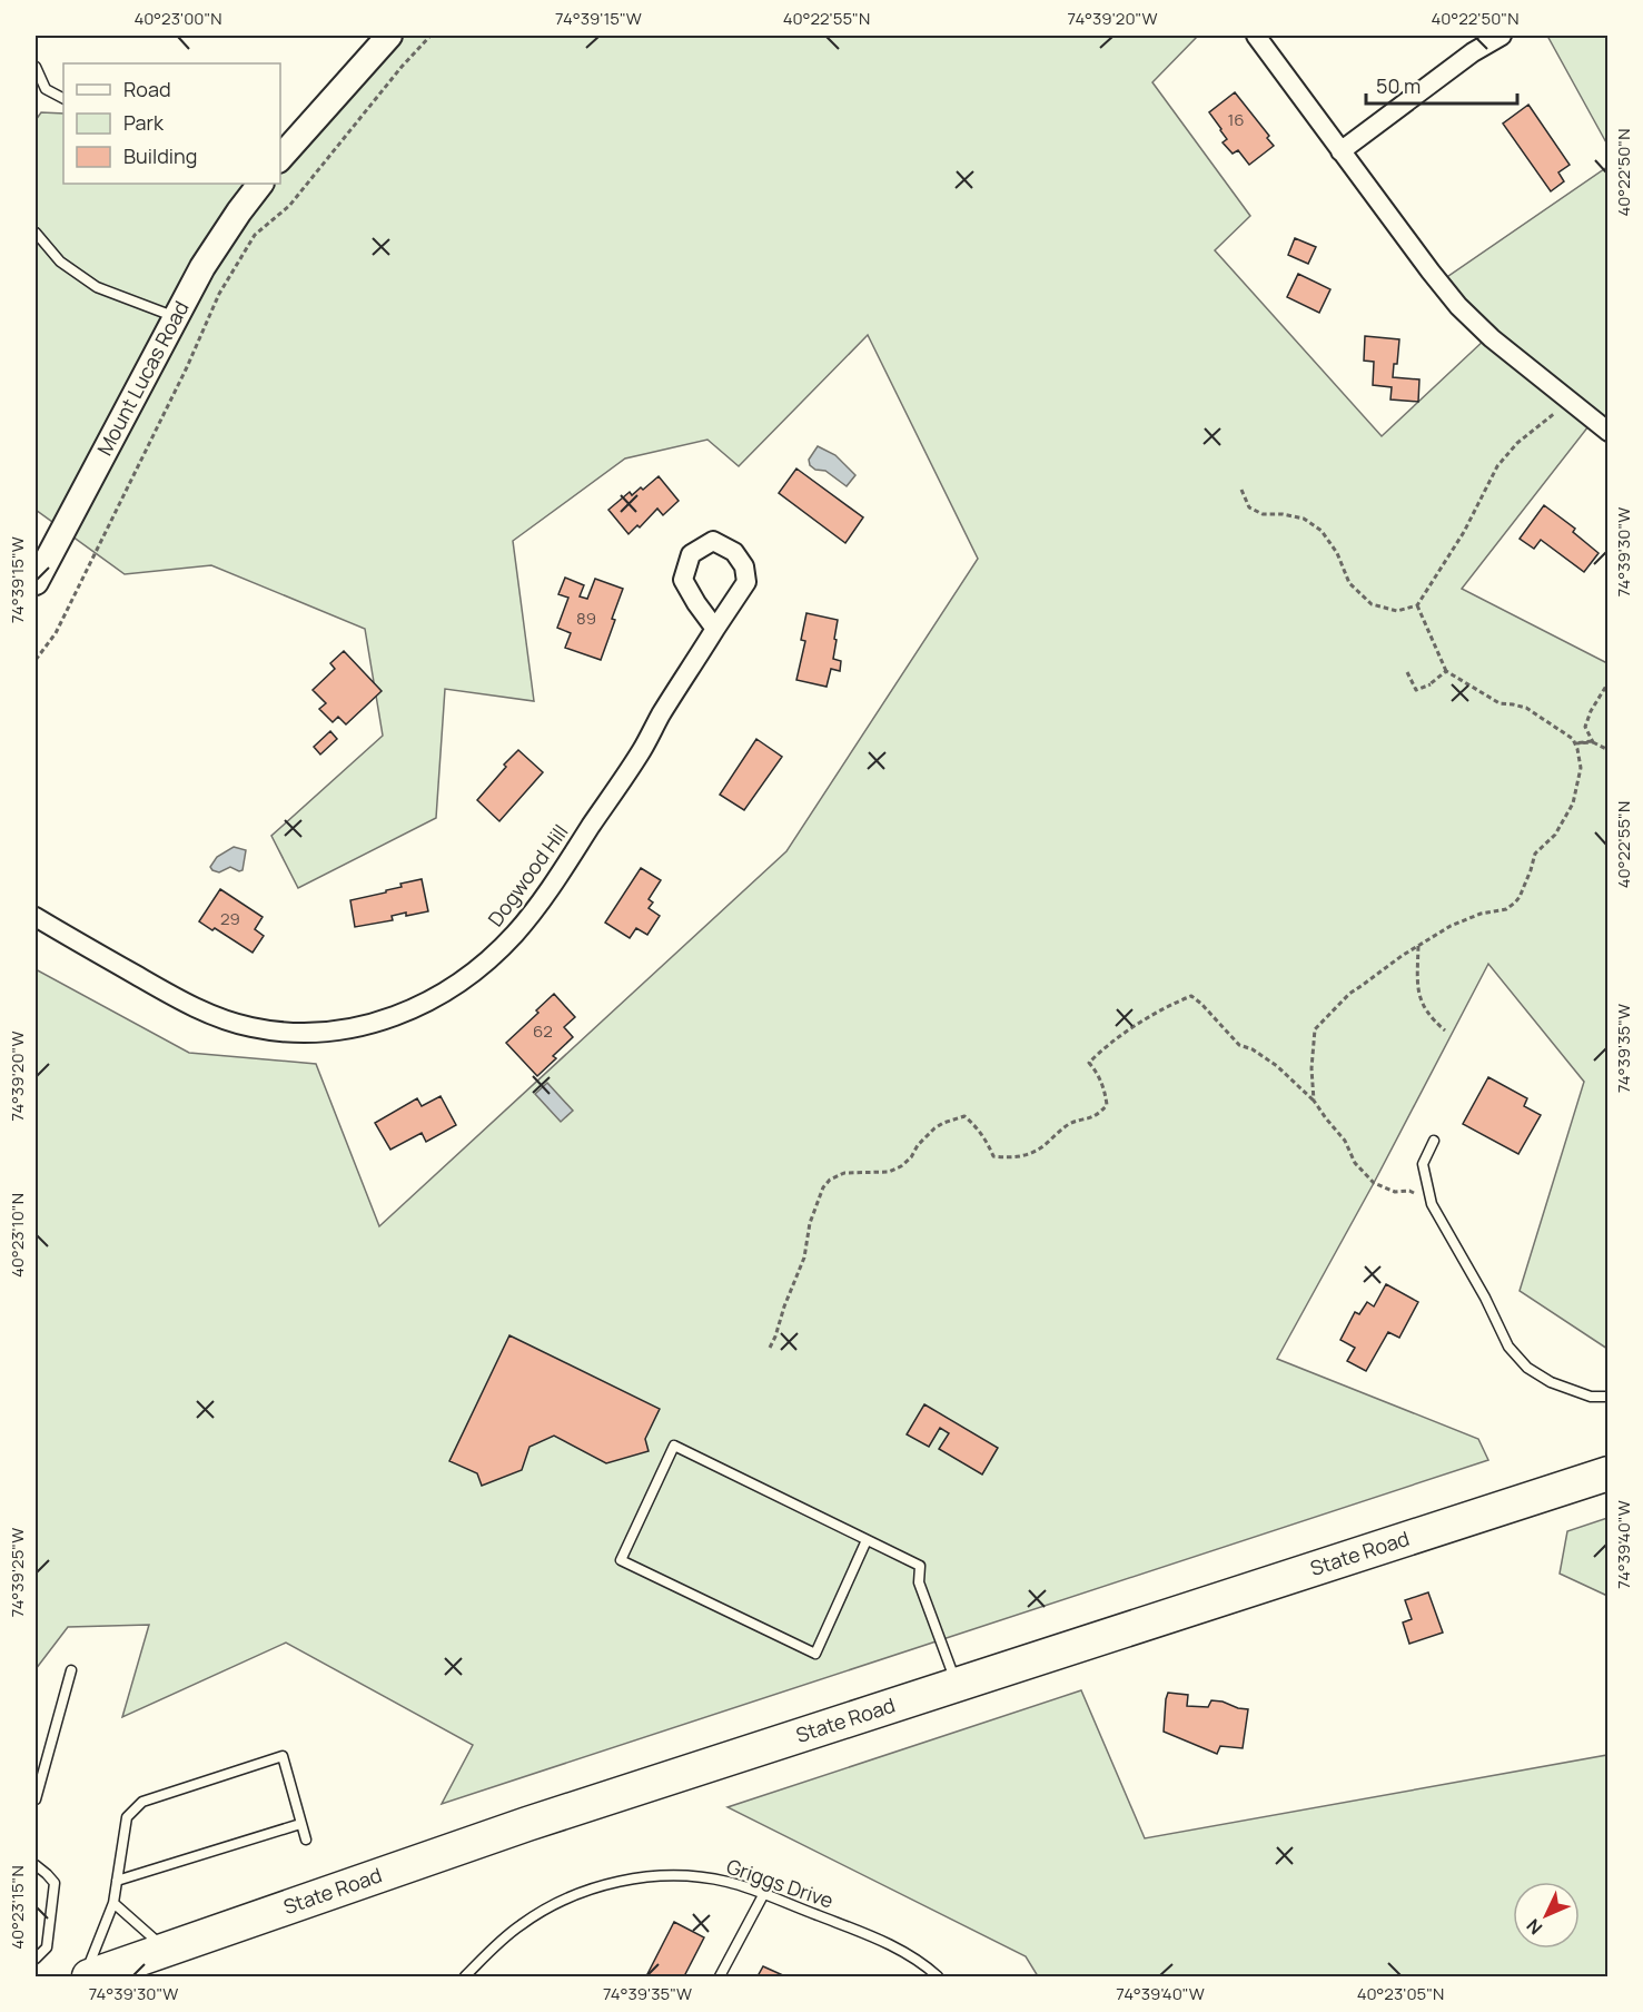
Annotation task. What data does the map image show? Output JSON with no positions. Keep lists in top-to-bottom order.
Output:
{
  "streets": {
    "highway": ["State Road"],
    "street": ["Mount Lucas Road", "Dogwood Hill"],
    "lane": ["Griggs Drive"]
  },
  "house_numbers": [
    "16",
    "89",
    "29",
    "62"
  ],
  "legend": ["Road", "Park", "Building"],
  "scale_bar": "50 m",
  "north": "bottom left",
  "coordinates": [
    "40°23'00\"N",
    "74°39'15\"W",
    "40°22'55\"N",
    "74°39'20\"W",
    "40°22'50\"N",
    "74°39'30\"W",
    "74°39'35\"W",
    "40°23'10\"N",
    "74°39'40\"W",
    "74°39'25\"W",
    "40°23'15\"N",
    "40°23'05\"N"
  ]
}
